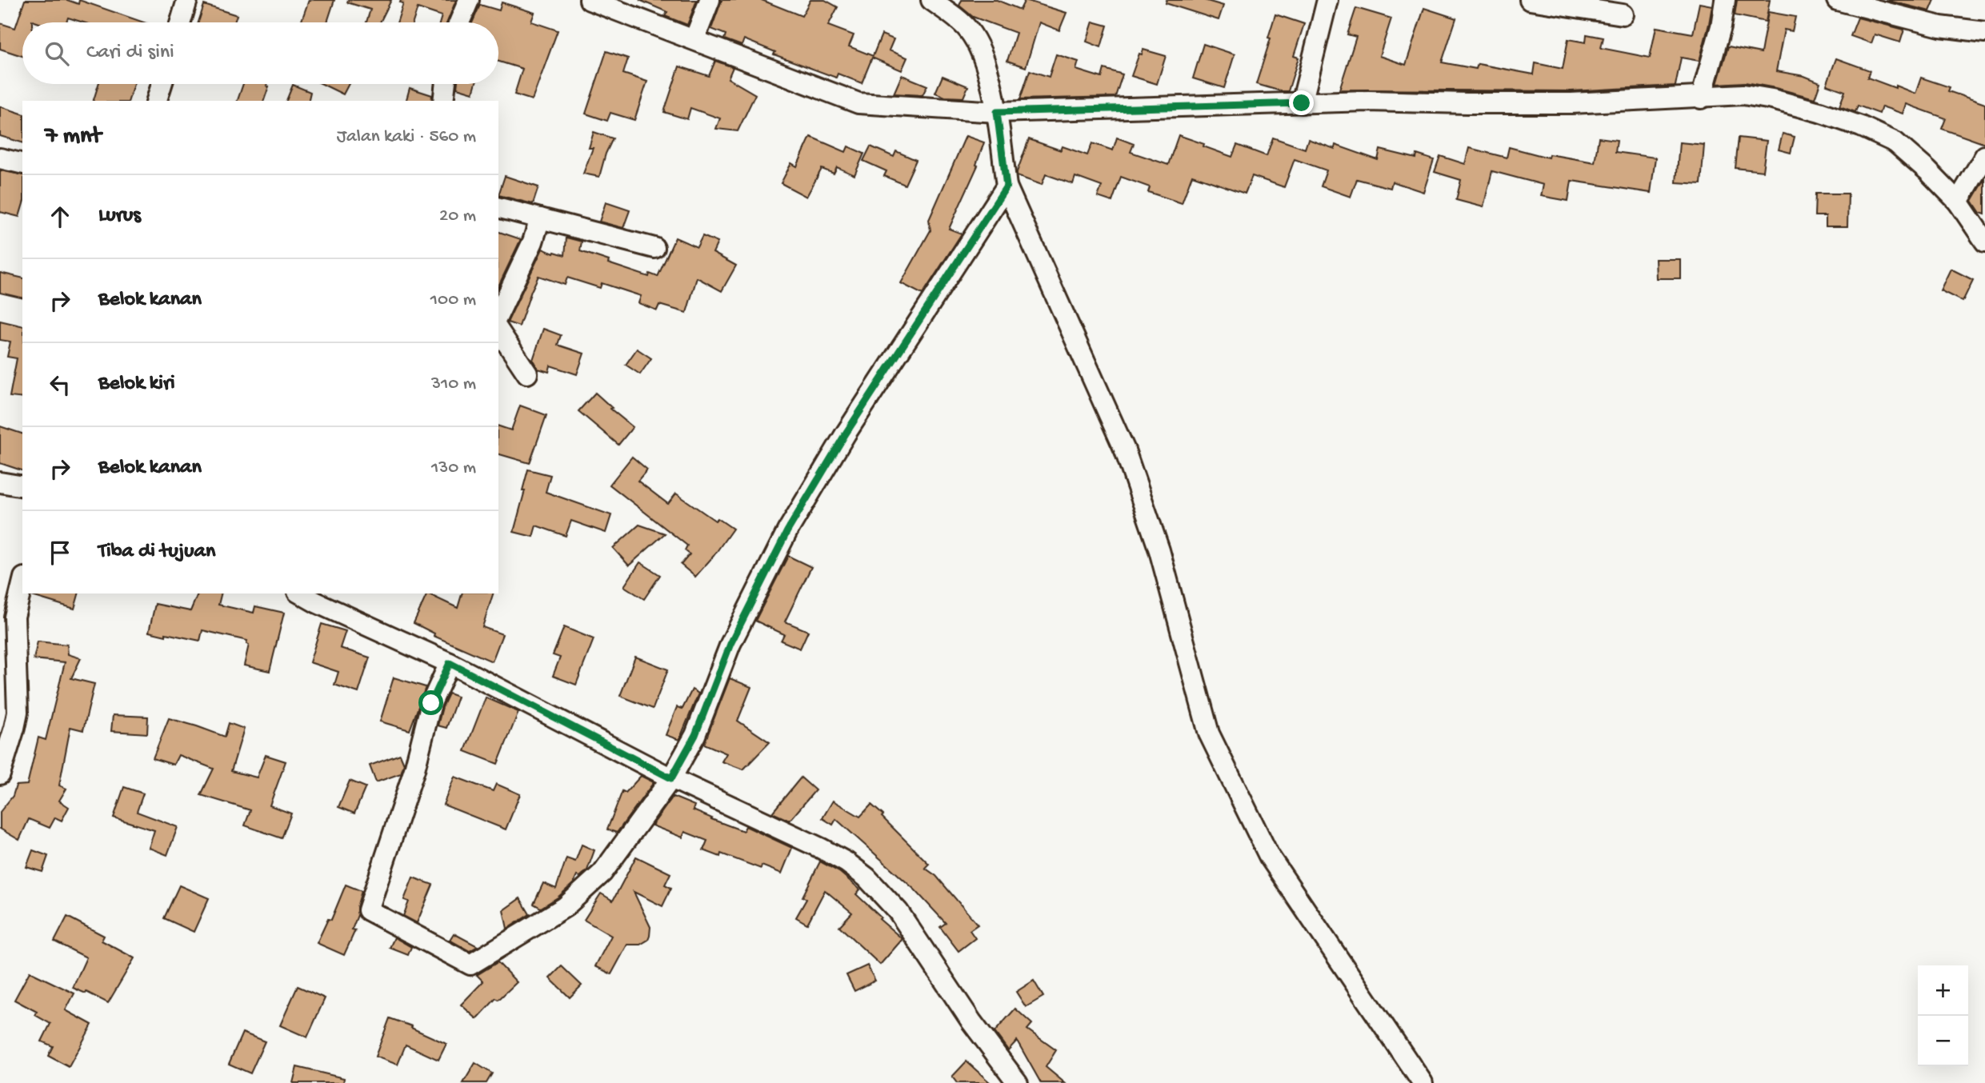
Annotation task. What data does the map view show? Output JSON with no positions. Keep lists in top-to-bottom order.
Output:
{
  "page": {
    "search": "Cari di sini",
    "heading": ["7 mnt", "Jalan kaki · 560 m"],
    "list": [
      ["Lurus", "20 m"],
      ["Belok kanan", "100 m"],
      ["Belok kiri", "310 m"],
      ["Belok kanan", "130 m"],
      "Tiba di tujuan"
    ],
    "map_buttons": ["+", "−"]
  }
}
